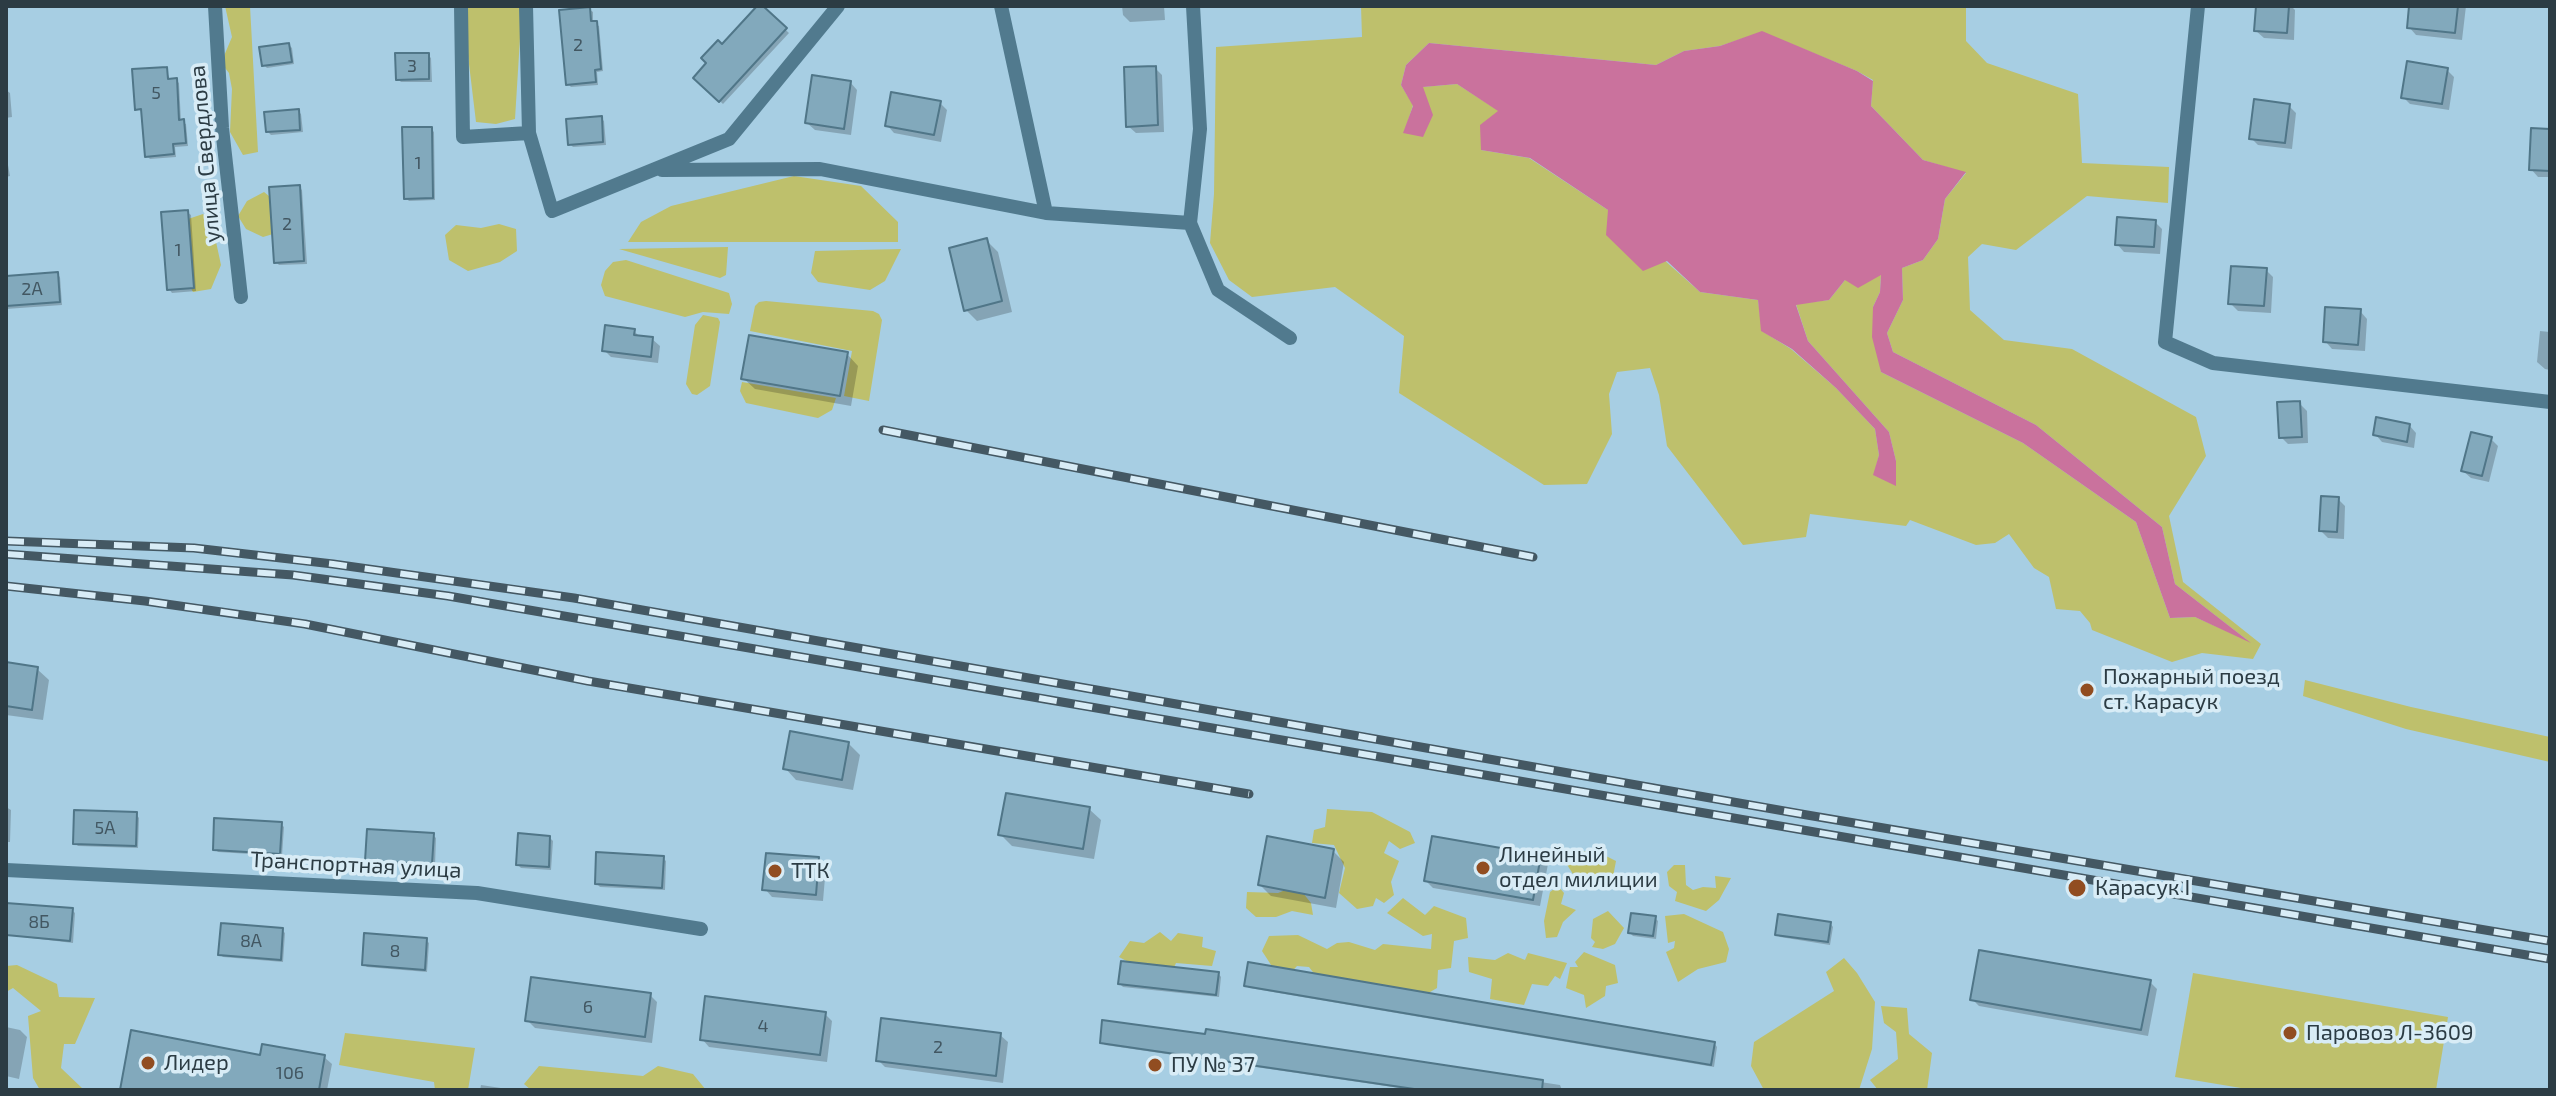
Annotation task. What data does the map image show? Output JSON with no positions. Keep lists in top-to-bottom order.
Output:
{
  "streets": {
    "street": ["улица Свердлова", "Транспортная улица"]
  },
  "places": [
    "Пожарный поезд ст. Карасук",
    "Линейный отдел милиции",
    "ТТК",
    "Карасук I",
    "Паровоз Л-3609",
    "Лидер",
    "ПУ № 37"
  ],
  "house_numbers": [
    "2",
    "3",
    "5",
    "1",
    "2",
    "1",
    "2А",
    "5А",
    "8Б",
    "8А",
    "8",
    "6",
    "4",
    "2",
    "106"
  ]
}
